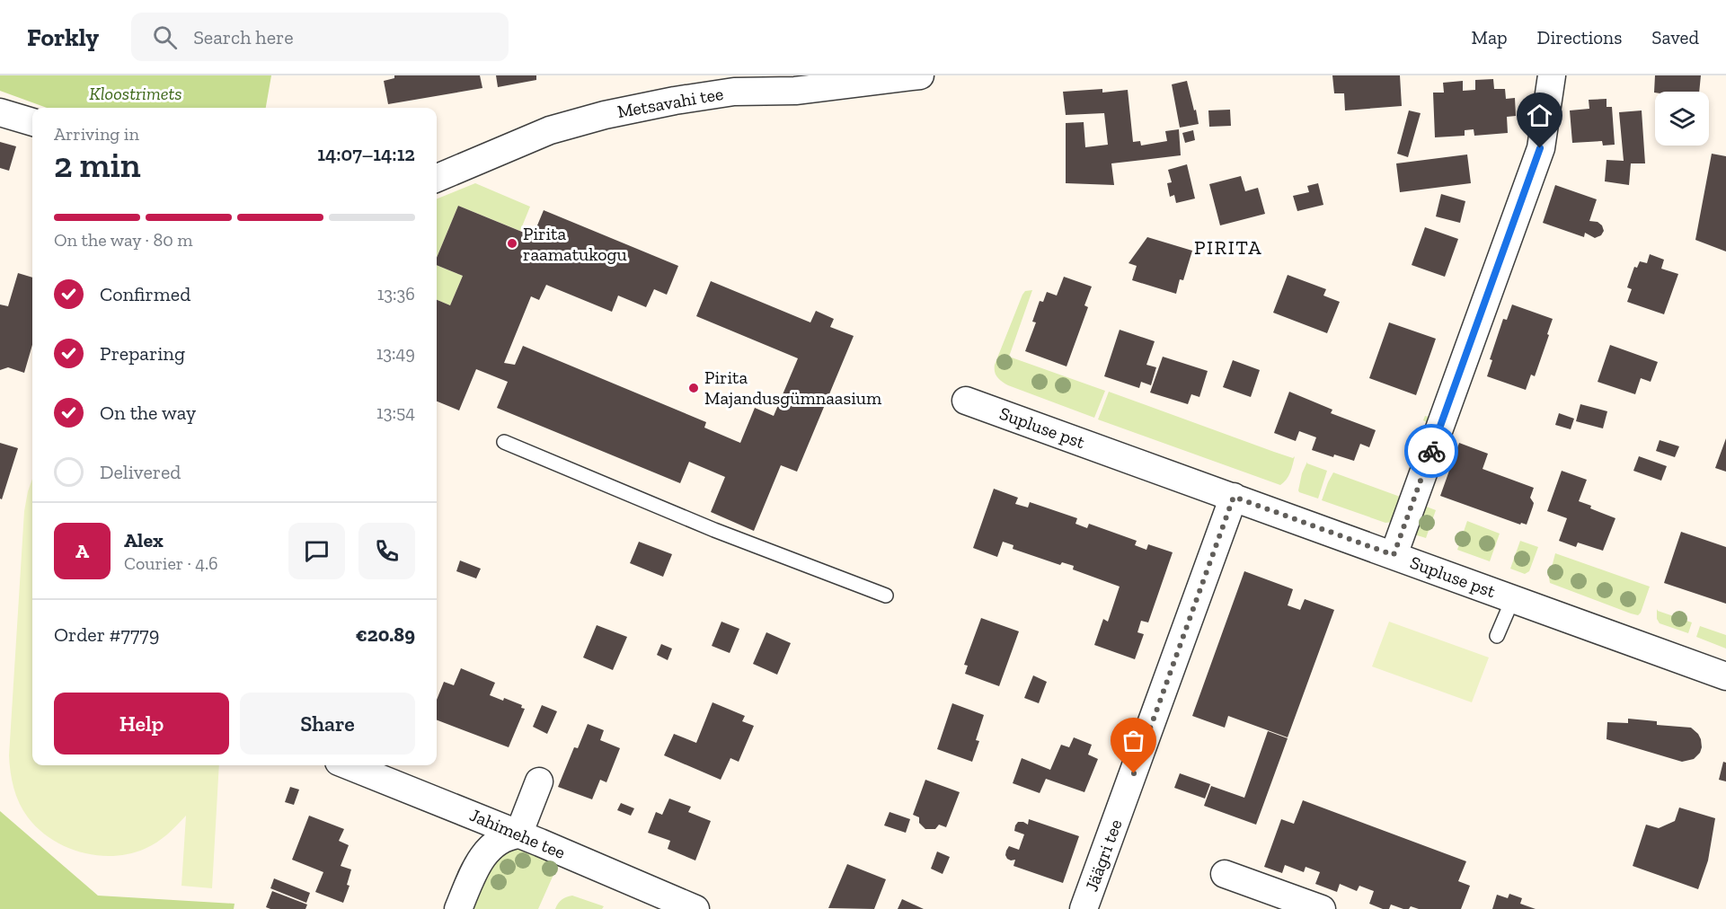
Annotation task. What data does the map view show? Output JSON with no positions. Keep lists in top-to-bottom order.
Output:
{
  "streets": {
    "street": [
      "Metsavahi tee",
      "Supluse pst",
      "Jahimehe tee",
      "Jäägri tee"
    ]
  },
  "crossings": [
    ["Supluse pst", "Jäägri tee"]
  ],
  "districts": ["PIRITA"],
  "parks": ["Kloostrimets"],
  "places": ["Pirita raamatukogu", "Pirita Majandusgümnaasium"],
  "page": {
    "header": "Forkly",
    "search": "Search here",
    "nav": ["Map", "Directions", "Saved"],
    "heading": ["2 min", "Arriving in", "14:07–14:12"],
    "panel": [
      "Alex",
      "Courier · 4.6",
      "Order #7779",
      "€20.89"
    ],
    "bar": "On the way · 80 m",
    "list": [
      ["Confirmed", "13:36"],
      ["Preparing", "13:49"],
      ["On the way", "13:54"],
      "Delivered"
    ],
    "round": "A",
    "buttons": ["Help", "Share"]
  }
}
